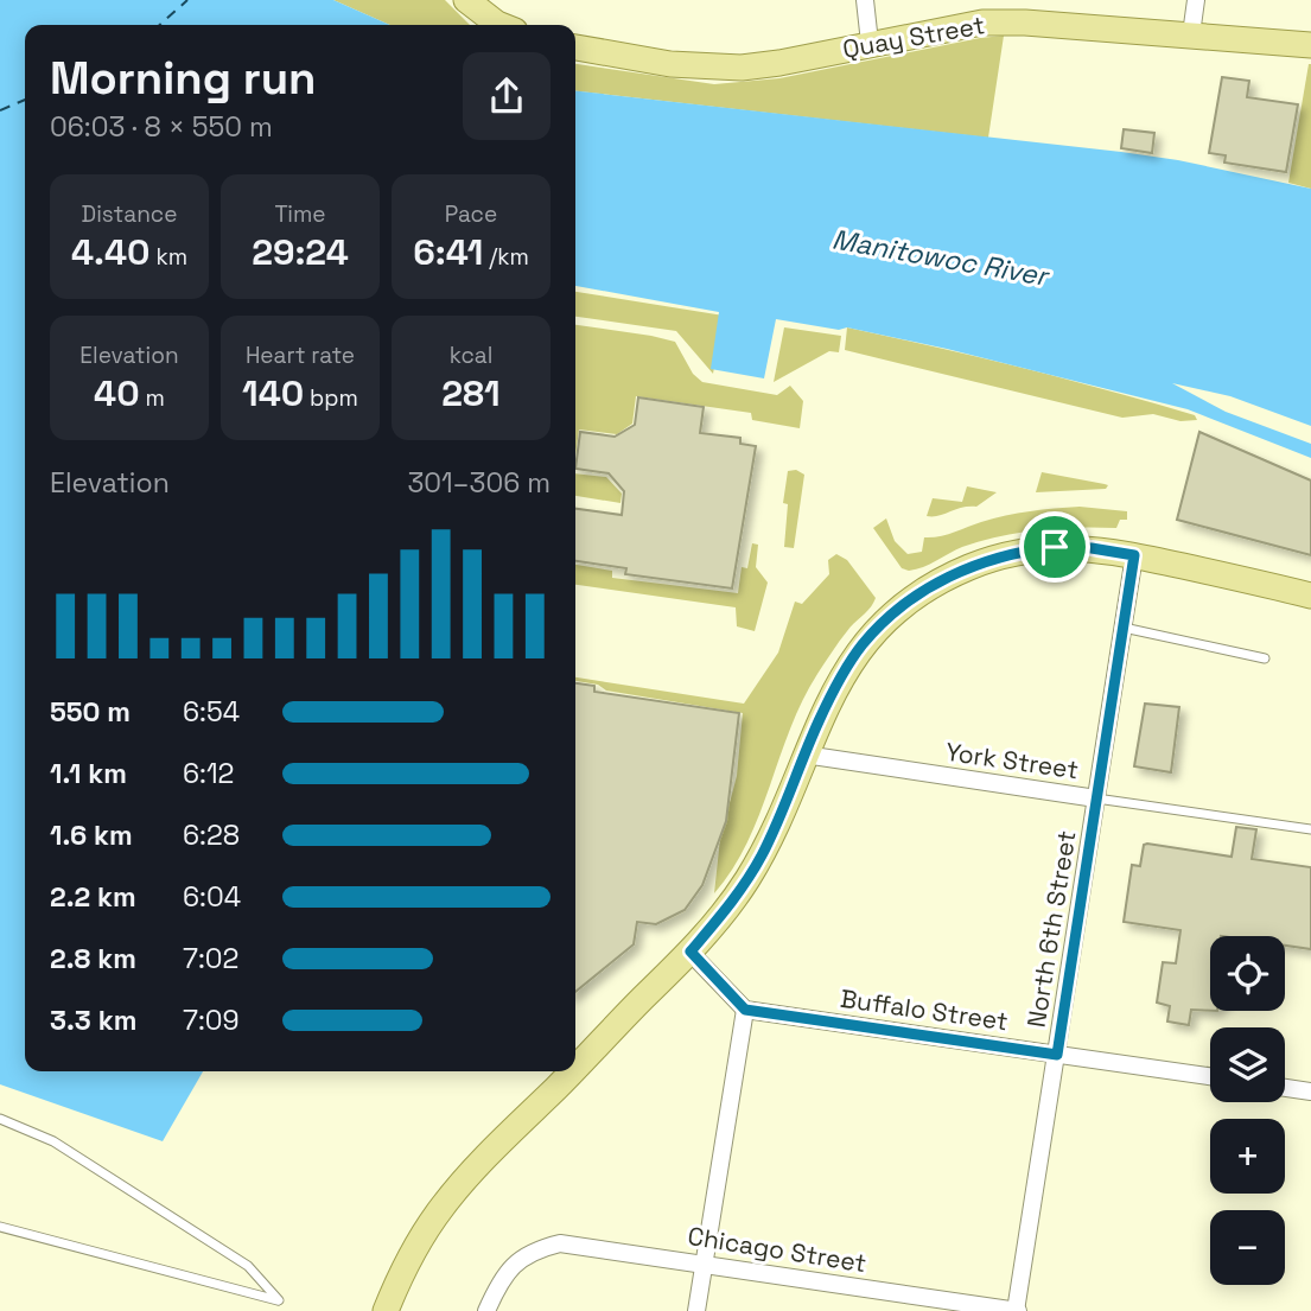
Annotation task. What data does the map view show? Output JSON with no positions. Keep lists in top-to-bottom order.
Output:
{
  "streets": {
    "main road": ["Quay Street"],
    "street": [
      "York Street",
      "North 6th Street",
      "Buffalo Street",
      "Chicago Street"
    ]
  },
  "crossings": [
    ["York Street", "North 6th Street"],
    ["North 6th Street", "Buffalo Street"],
    ["North 6th Street", "Chicago Street"]
  ],
  "water": ["Manitowoc River"],
  "page": {
    "heading": ["Morning run", "06:03 · 8 × 550 m"],
    "stats": [
      ["Distance", "4.40 km"],
      ["Time", "29:24"],
      ["Pace", "6:41 /km"],
      ["Elevation", "40 m"],
      ["Heart rate", "140 bpm"],
      ["kcal", "281"]
    ],
    "chart": ["Elevation", "301–306 m"],
    "list": [
      {
        "name": "550 m",
        "note": "6:54"
      },
      {
        "name": "1.1 km",
        "note": "6:12"
      },
      {
        "name": "1.6 km",
        "note": "6:28"
      },
      {
        "name": "2.2 km",
        "note": "6:04"
      },
      {
        "name": "2.8 km",
        "note": "7:02"
      },
      {
        "name": "3.3 km",
        "note": "7:09"
      }
    ],
    "map_buttons": ["+", "−"]
  }
}
